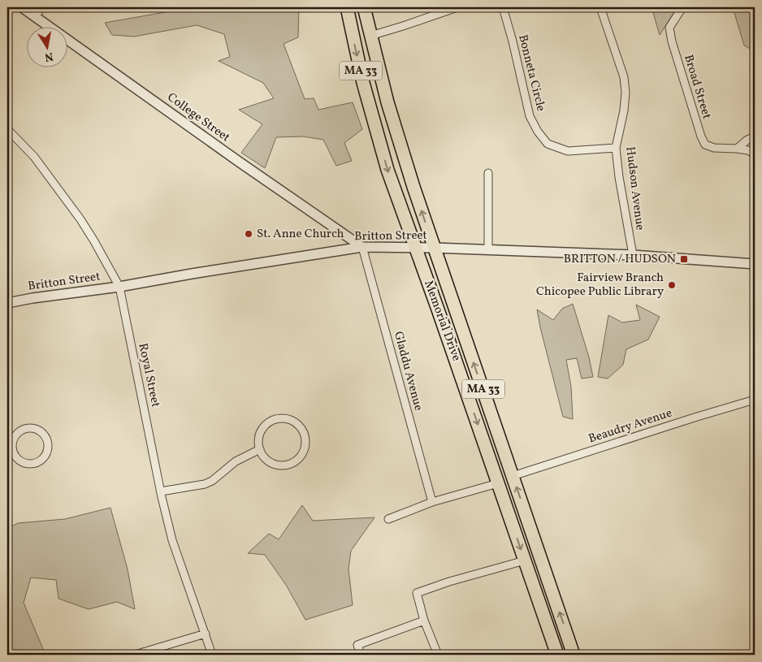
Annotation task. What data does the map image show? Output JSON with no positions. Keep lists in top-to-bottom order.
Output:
{
  "streets": {
    "main road": ["MA 33", "Memorial Drive"],
    "street": [
      "Bonneta Circle",
      "Broad Street",
      "College Street",
      "Hudson Avenue",
      "Britton Street",
      "Gladdu Avenue",
      "Royal Street",
      "Beaudry Avenue"
    ]
  },
  "crossings": [
    ["Bonneta Circle", "Hudson Avenue"],
    ["College Street", "Britton Street"],
    ["College Street", "Gladdu Avenue"],
    ["Hudson Avenue", "Britton Street"],
    ["Britton Street", "Memorial Drive"],
    ["Britton Street", "Gladdu Avenue"],
    ["Britton Street", "Royal Street"],
    ["Memorial Drive", "Beaudry Avenue"]
  ],
  "places": {
    "other": ["St. Anne Church", "Fairview Branch Chicopee Public Library"],
    "transit": ["BRITTON / HUDSON"]
  },
  "north": "bottom"
}
